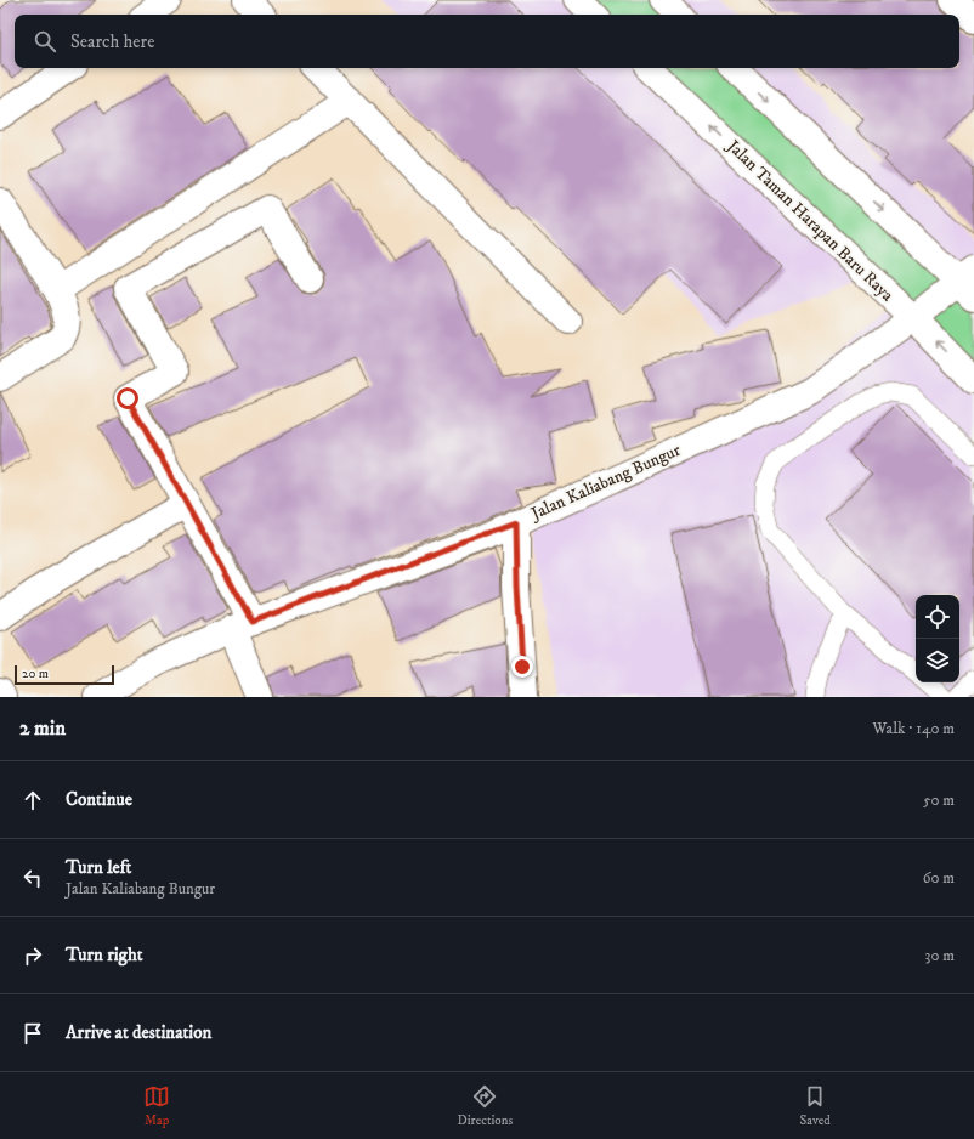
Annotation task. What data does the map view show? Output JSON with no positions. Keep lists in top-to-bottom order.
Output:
{
  "streets": {
    "street": ["Jalan Taman Harapan Baru Raya", "Jalan Kaliabang Bungur"]
  },
  "crossings": [
    ["Jalan Taman Harapan Baru Raya", "Jalan Kaliabang Bungur"]
  ],
  "scale_bar": "20 m",
  "page": {
    "search": "Search here",
    "scale": "20 m",
    "heading": ["2 min", "Walk · 140 m"],
    "list": [
      ["Continue", "50 m"],
      ["Turn left", "Jalan Kaliabang Bungur", "60 m"],
      ["Turn right", "30 m"],
      "Arrive at destination"
    ],
    "nav": ["Map", "Directions", "Saved"]
  }
}
